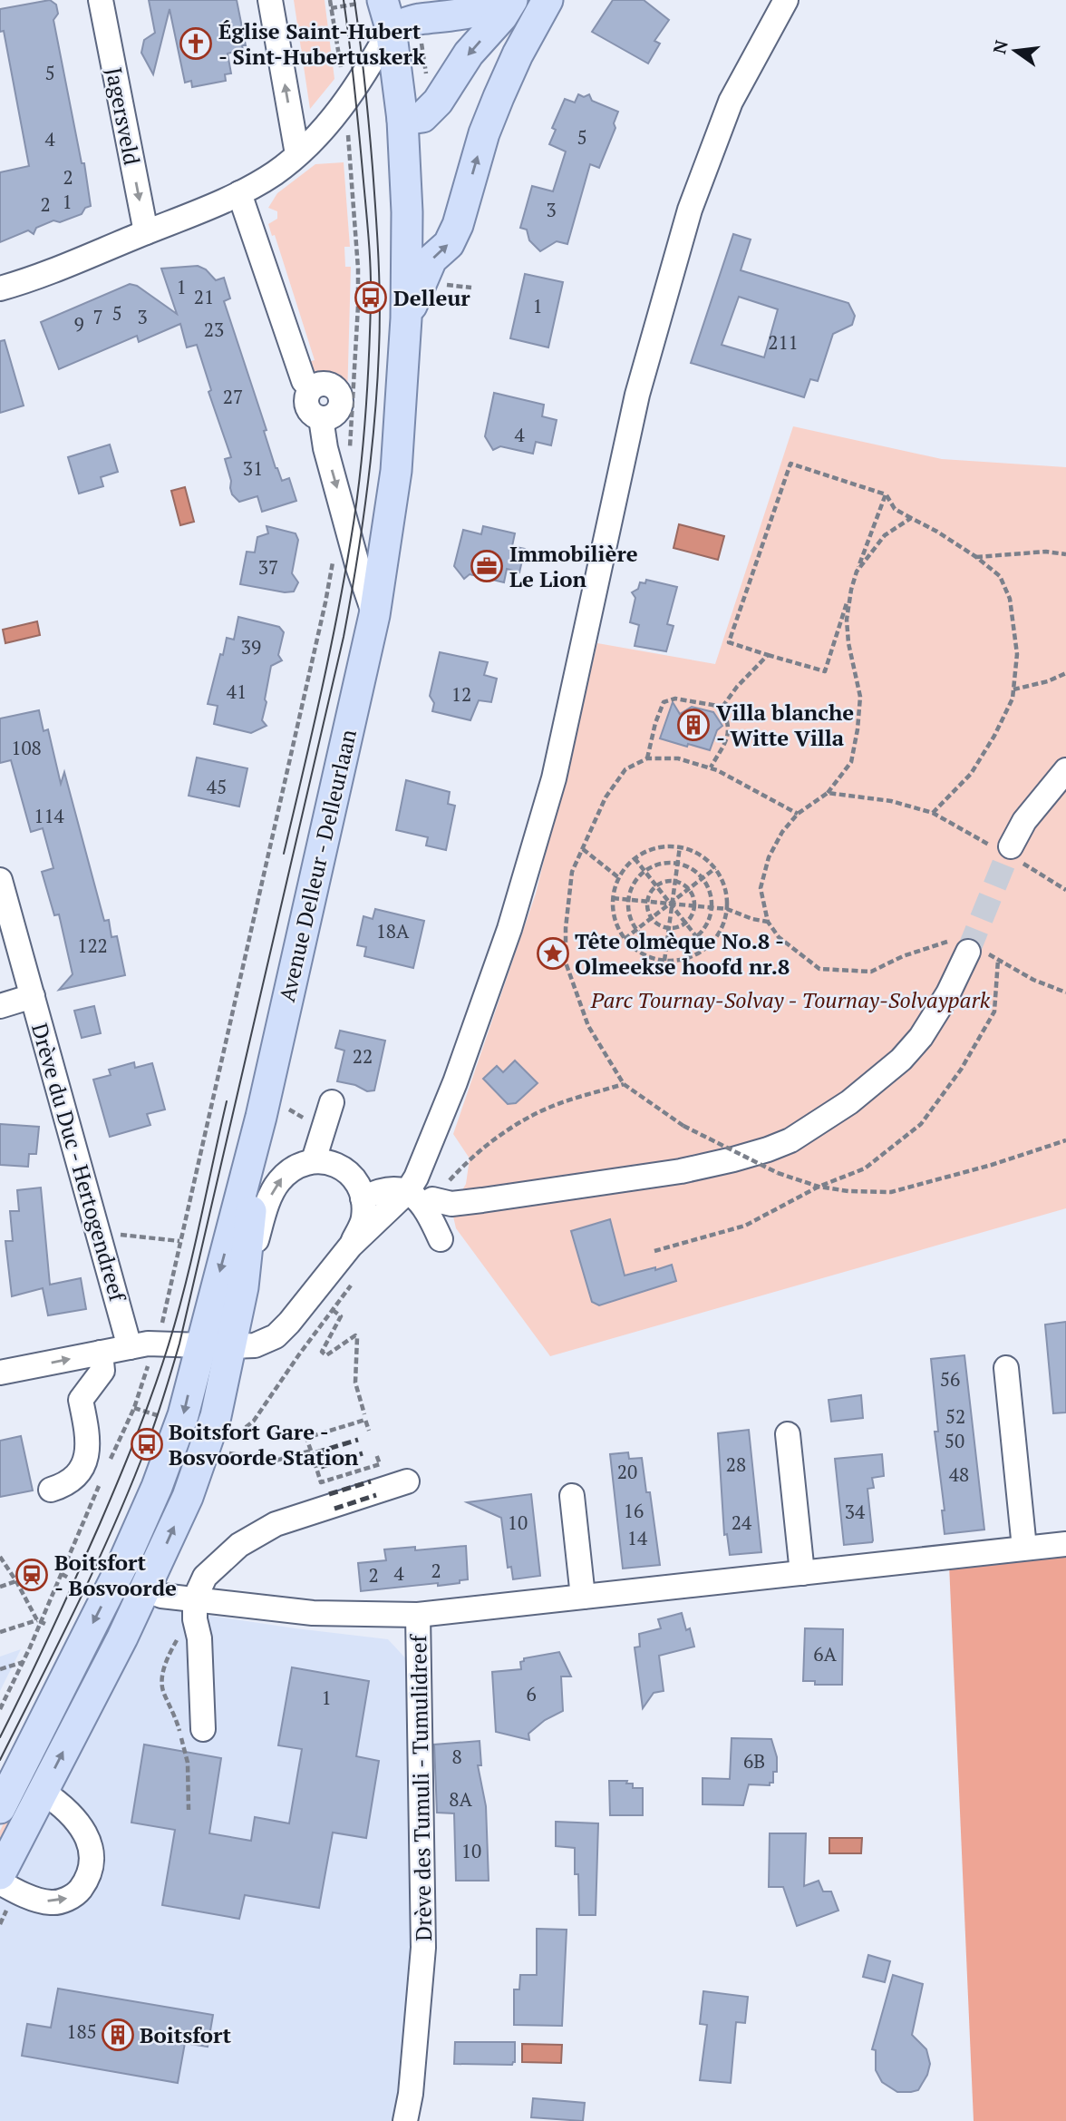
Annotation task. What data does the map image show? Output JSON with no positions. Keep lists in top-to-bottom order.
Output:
{
  "streets": {
    "main road": ["Avenue Delleur - Delleurlaan"],
    "street": ["Jagersveld", "Drève du Duc - Hertogendreef", "Drève des Tumuli - Tumulidreef"]
  },
  "parks": ["Parc Tournay-Solvay - Tournay-Solvaypark"],
  "places": {
    "church": ["Église Saint-Hubert - Sint-Hubertuskerk"],
    "bus stop": ["Delleur", "Boitsfort Gare - Bosvoorde Station"],
    "office": ["Immobilière Le Lion"],
    "building": ["Villa blanche - Witte Villa", "Boitsfort"],
    "place": ["Tête olmèque No.8 - Olmeekse hoofd nr.8"],
    "station": ["Boitsfort - Bosvoorde"]
  },
  "house_numbers": [
    "5",
    "5",
    "4",
    "2",
    "1",
    "2",
    "3",
    "1",
    "21",
    "1",
    "5",
    "7",
    "3",
    "9",
    "23",
    "211",
    "27",
    "4",
    "31",
    "37",
    "39",
    "41",
    "12",
    "108",
    "45",
    "114",
    "18A",
    "122",
    "22",
    "56",
    "52",
    "50",
    "28",
    "20",
    "48",
    "16",
    "34",
    "10",
    "24",
    "14",
    "2",
    "4",
    "2",
    "6A",
    "6",
    "1",
    "8",
    "6B",
    "8A",
    "10",
    "185"
  ],
  "north": "left"
}
